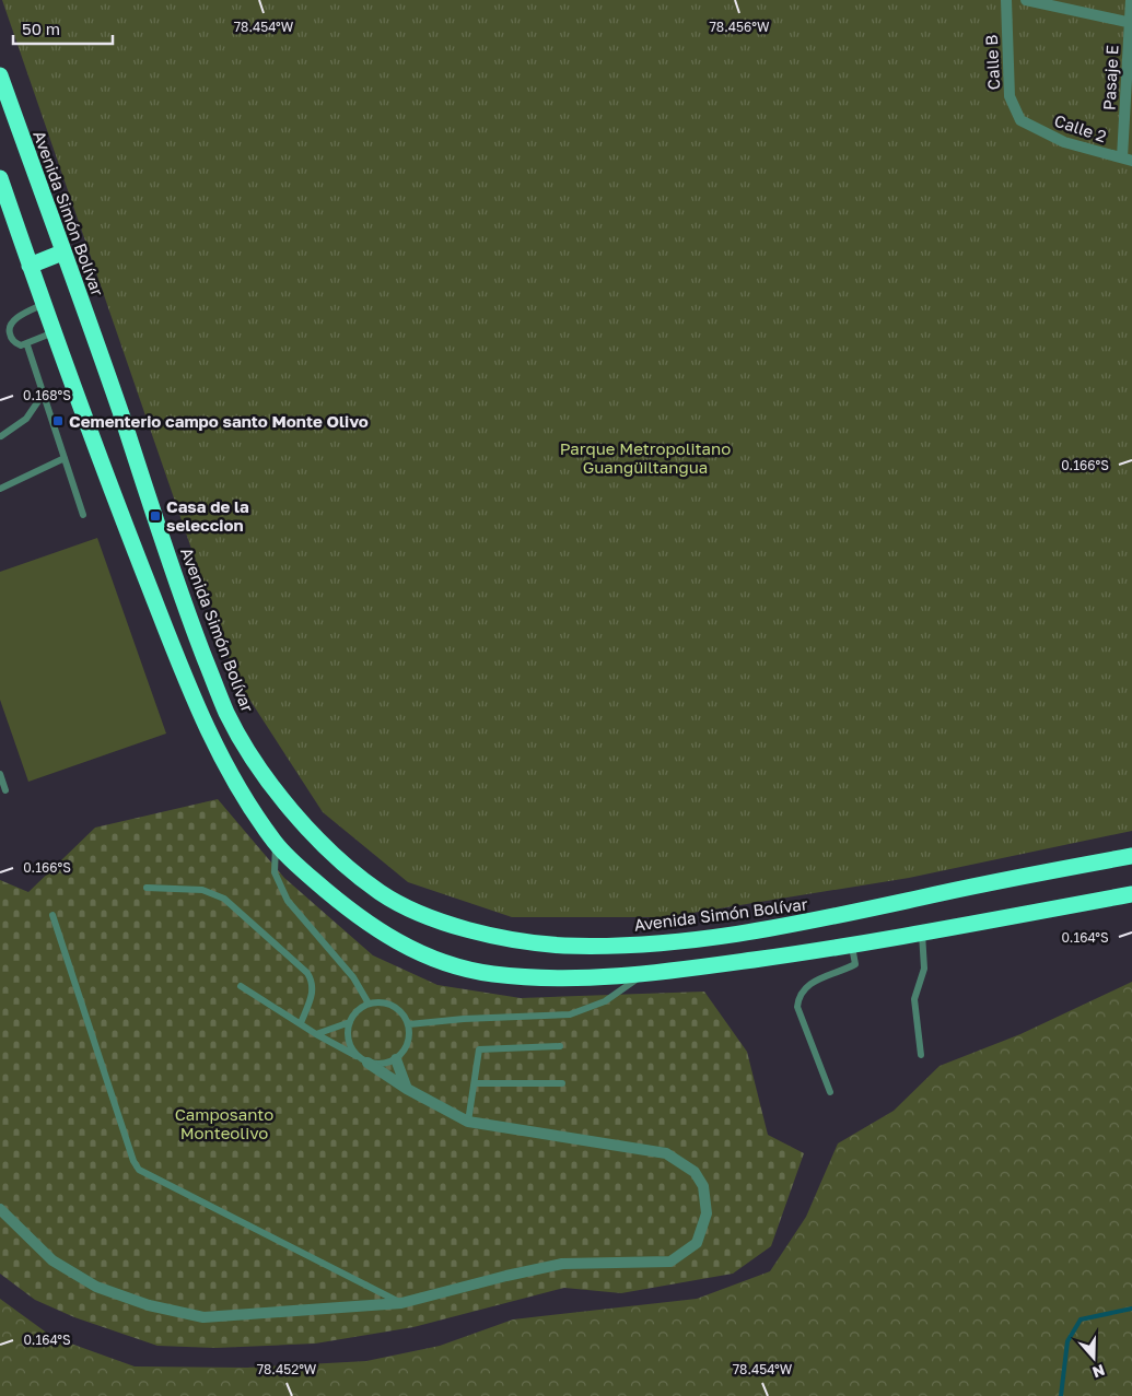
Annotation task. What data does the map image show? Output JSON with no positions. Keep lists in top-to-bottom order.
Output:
{
  "streets": {
    "highway": ["Avenida Simón Bolívar"],
    "street": ["Calle B", "Pasaje E", "Calle 2"]
  },
  "crossings": [
    ["Calle B", "Calle 2"],
    ["Pasaje E", "Calle 2"]
  ],
  "parks": ["Parque Metropolitano Guangüiltangua", "Camposanto Monteolivo"],
  "places": {
    "transit": ["Cementerio campo santo Monte Olivo", "Casa de la seleccion"]
  },
  "scale_bar": "50 m",
  "north": "bottom",
  "coordinates": [
    "78.454°W",
    "78.456°W",
    "0.168°S",
    "0.166°S",
    "0.164°S",
    "78.452°W"
  ]
}
